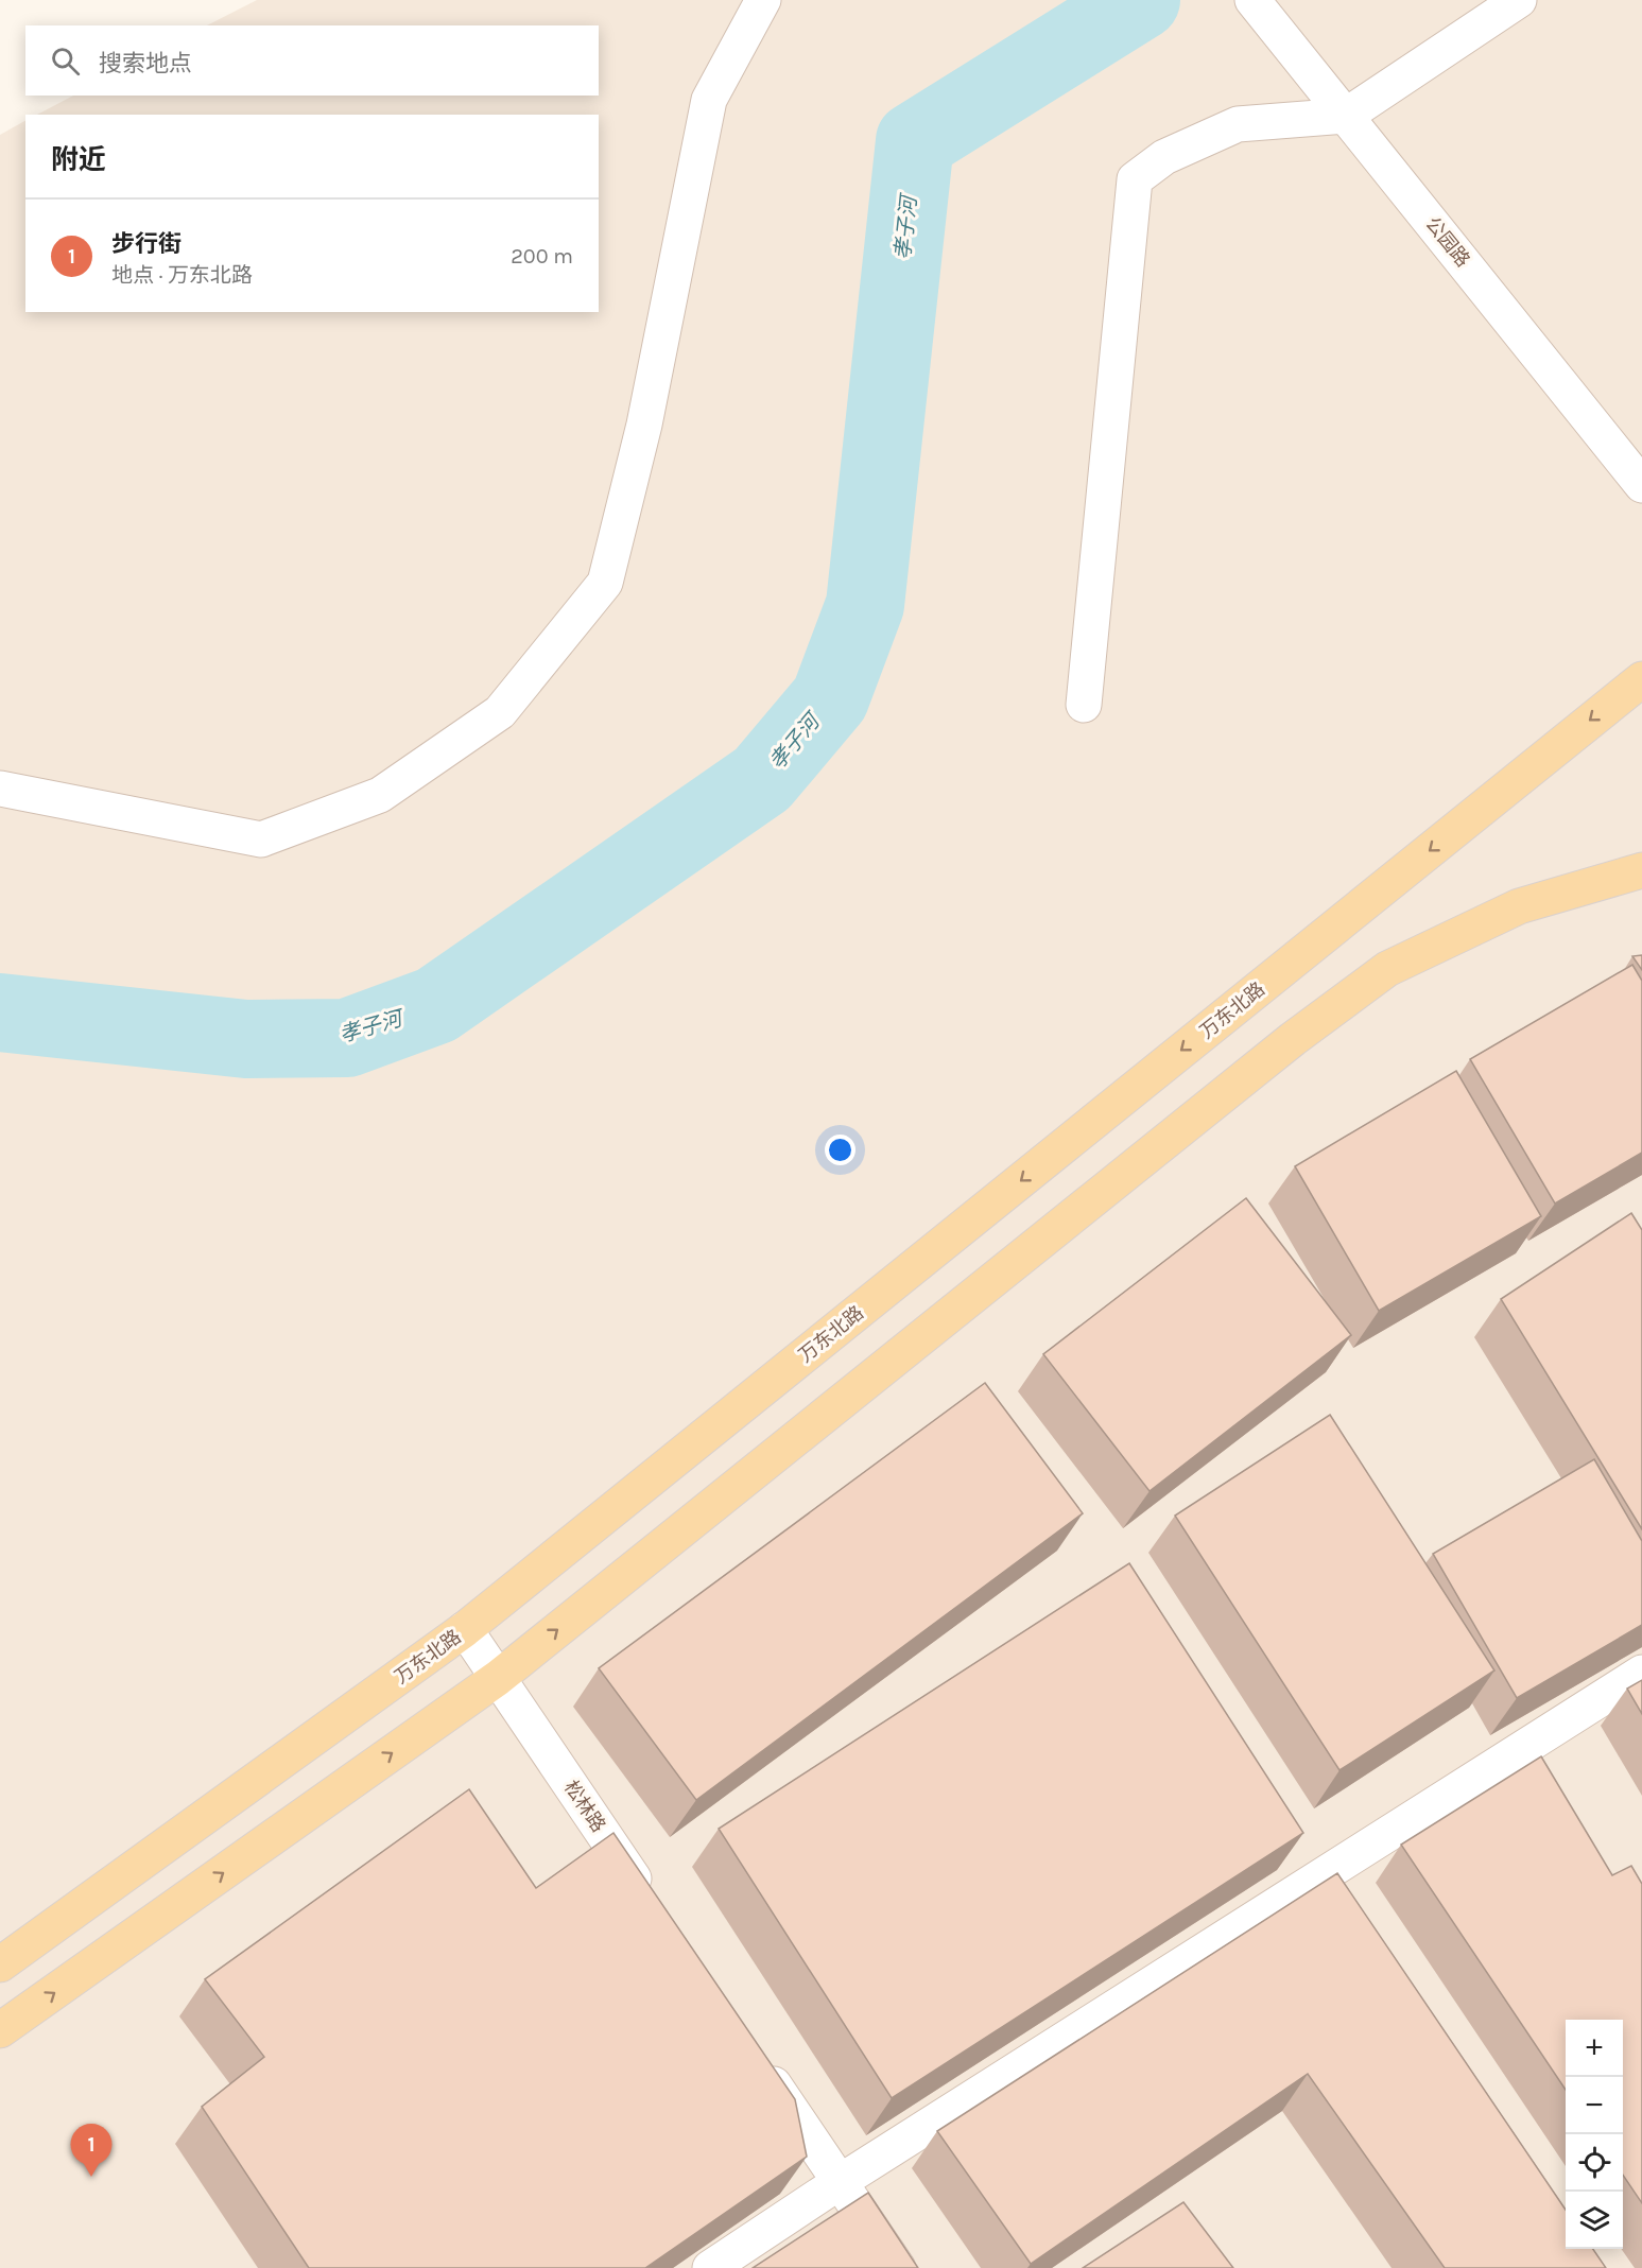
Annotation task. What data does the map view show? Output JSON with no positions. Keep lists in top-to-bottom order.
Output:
{
  "streets": {
    "main road": ["万东北路"],
    "street": ["公园路", "松林路"]
  },
  "crossings": [
    ["万东北路", "松林路"]
  ],
  "water": ["孝子河"],
  "page": {
    "search": "搜索地点",
    "heading": "附近",
    "list": [
      {
        "mark": "1",
        "name": "步行街",
        "note": "地点 · 万东北路",
        "value": "200 m"
      }
    ],
    "map_buttons": ["+", "−"],
    "pins": "1"
  }
}
